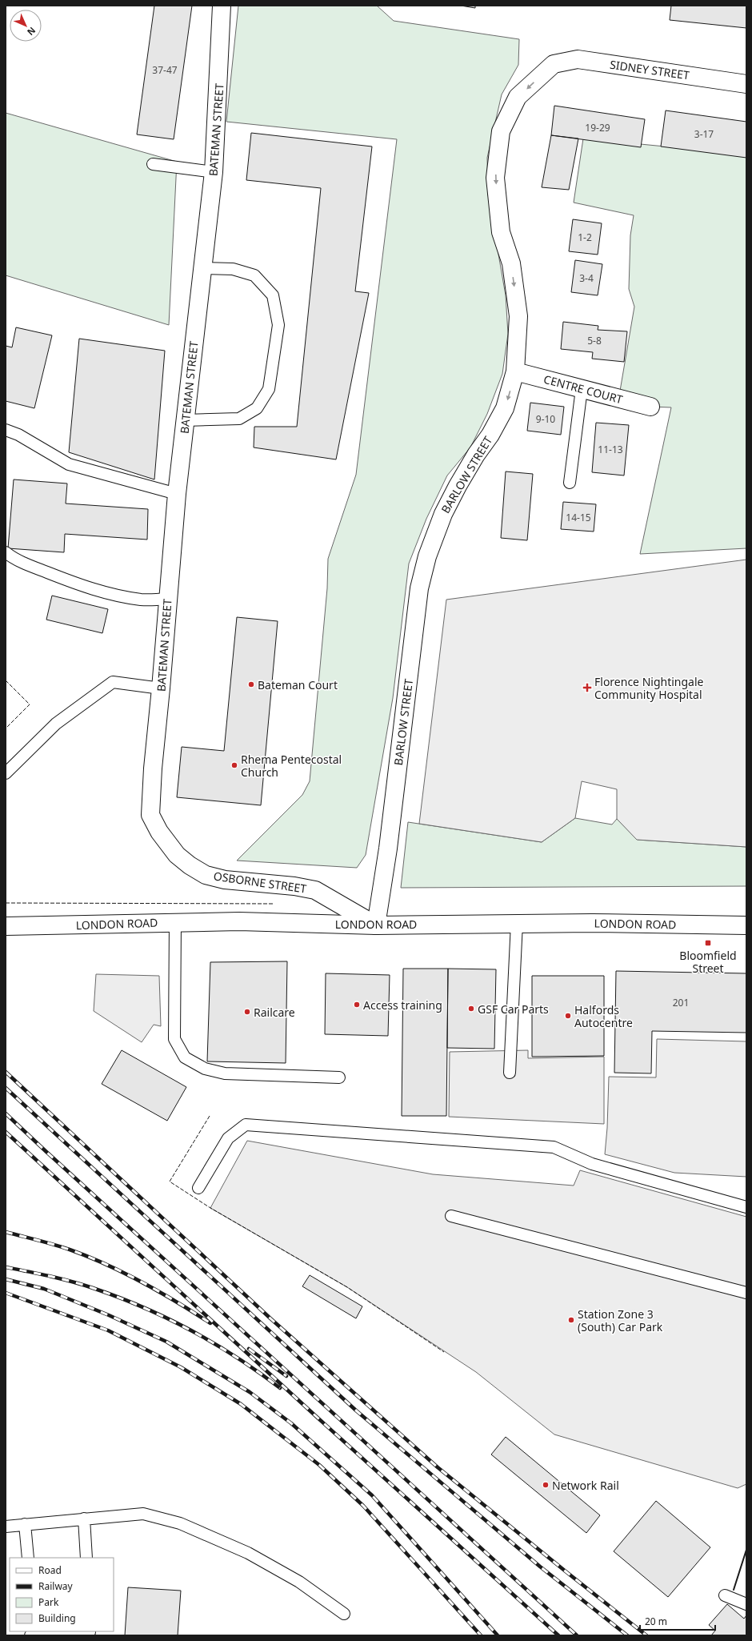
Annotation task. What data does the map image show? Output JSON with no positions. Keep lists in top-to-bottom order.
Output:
{
  "streets": {
    "street": [
      "SIDNEY STREET",
      "BATEMAN STREET",
      "CENTRE COURT",
      "BARLOW STREET",
      "OSBORNE STREET",
      "LONDON ROAD"
    ]
  },
  "crossings": [
    ["SIDNEY STREET", "BARLOW STREET"],
    ["BATEMAN STREET", "OSBORNE STREET"],
    ["CENTRE COURT", "BARLOW STREET"],
    ["BARLOW STREET", "OSBORNE STREET"],
    ["BARLOW STREET", "LONDON ROAD"],
    ["OSBORNE STREET", "LONDON ROAD"]
  ],
  "one_way": ["BARLOW STREET"],
  "places": {
    "other": [
      "Bateman Court",
      "Rhema Pentecostal Church",
      "Access training",
      "GSF Car Parts",
      "Railcare",
      "Halfords Autocentre",
      "Station Zone 3 (South) Car Park",
      "Network Rail"
    ],
    "health": ["Florence Nightingale Community Hospital"],
    "transit": ["Bloomfield Street"]
  },
  "house_numbers": [
    "37-47",
    "19-29",
    "3-17",
    "1-2",
    "3-4",
    "5-8",
    "9-10",
    "11-13",
    "14-15",
    "201"
  ],
  "legend": [
    "Road",
    "Railway",
    "Park",
    "Building"
  ],
  "scale_bar": "20 m",
  "north": "bottom right"
}
